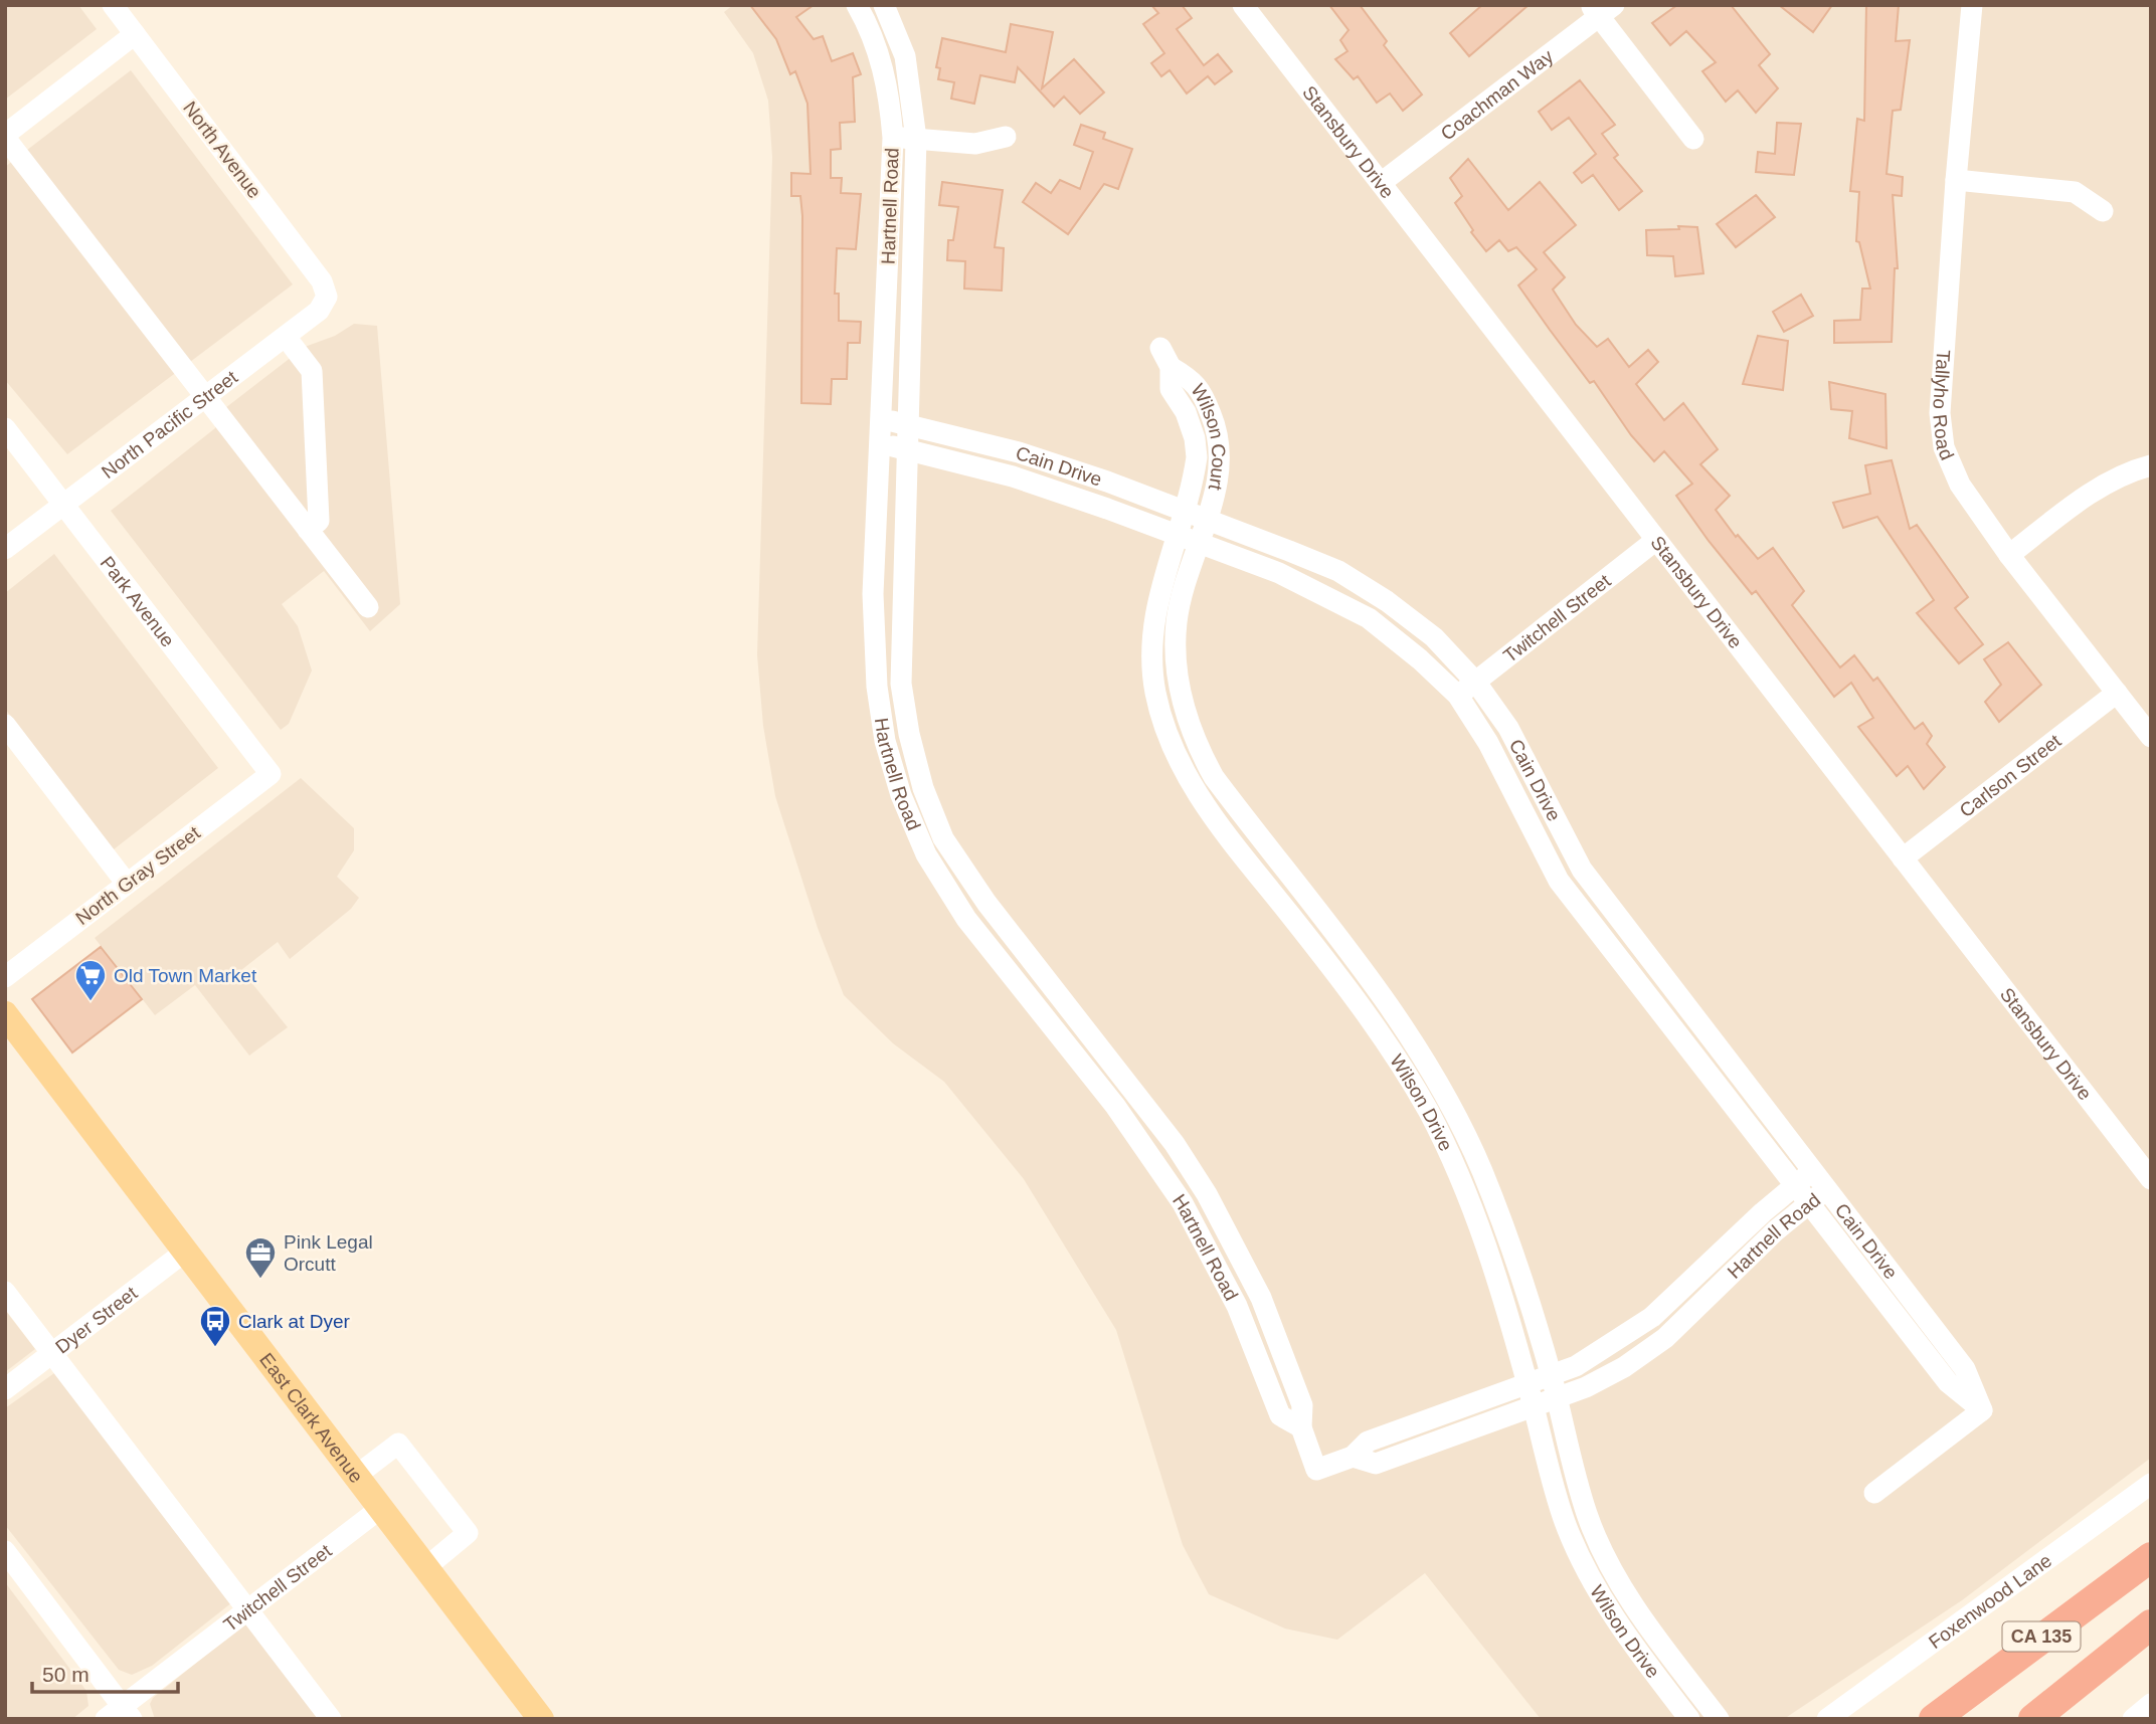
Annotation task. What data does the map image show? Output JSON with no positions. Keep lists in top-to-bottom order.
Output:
{
  "streets": {
    "highway": ["CA 135"],
    "main road": ["East Clark Avenue"],
    "street": [
      "Coachman Way",
      "Stansbury Drive",
      "North Avenue",
      "Hartnell Road",
      "Tallyho Road",
      "North Pacific Street",
      "Wilson Court",
      "Cain Drive",
      "Park Avenue",
      "Twitchell Street",
      "Carlson Street",
      "North Gray Street",
      "Wilson Drive",
      "Dyer Street",
      "Foxenwood Lane"
    ]
  },
  "crossings": [
    ["Coachman Way", "Stansbury Drive"],
    ["Stansbury Drive", "Twitchell Street"],
    ["Stansbury Drive", "Carlson Street"],
    ["North Avenue", "North Pacific Street"],
    ["Hartnell Road", "Cain Drive"],
    ["Hartnell Road", "Wilson Drive"],
    ["Tallyho Road", "Carlson Street"],
    ["North Pacific Street", "Park Avenue"],
    ["Wilson Court", "Cain Drive"],
    ["Wilson Court", "Wilson Drive"],
    ["Cain Drive", "Twitchell Street"],
    ["Cain Drive", "Wilson Drive"],
    ["Park Avenue", "North Gray Street"],
    ["Twitchell Street", "East Clark Avenue"],
    ["Dyer Street", "East Clark Avenue"]
  ],
  "places": {
    "supermarket": ["Old Town Market"],
    "office": ["Pink Legal Orcutt"],
    "bus stop": ["Clark at Dyer"]
  },
  "scale_bar": "50 m"
}
